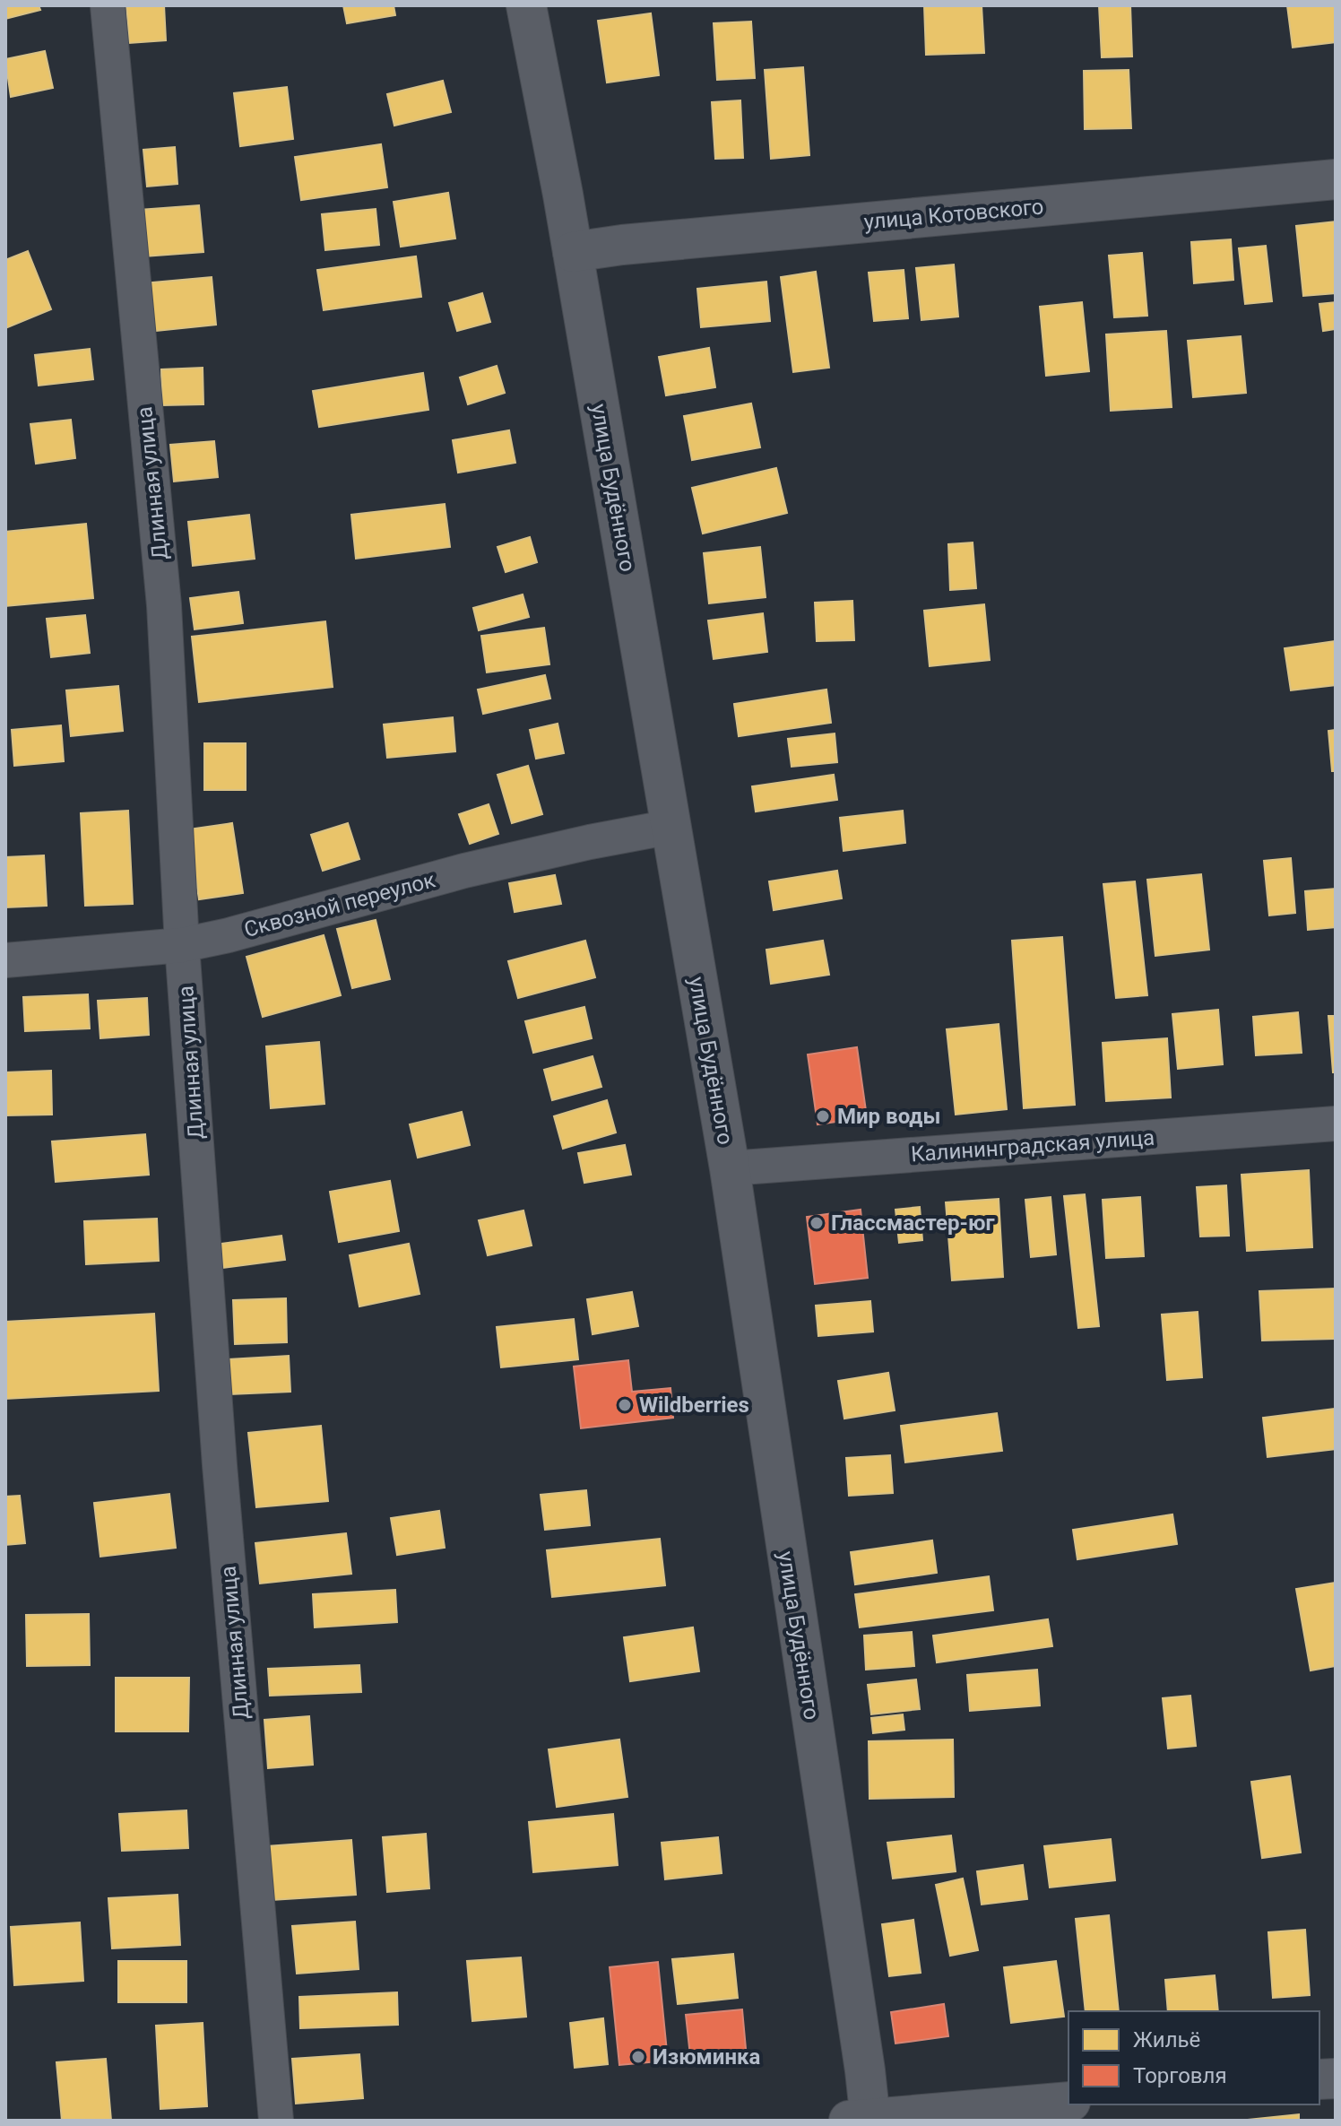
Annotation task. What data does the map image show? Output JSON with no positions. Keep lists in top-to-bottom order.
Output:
{
  "streets": {
    "street": [
      "улица Котовского",
      "Длинная улица",
      "улица Будённого",
      "Сквозной переулок",
      "Калининградская улица"
    ]
  },
  "crossings": [
    ["улица Котовского", "улица Будённого"],
    ["Длинная улица", "Сквозной переулок"],
    ["улица Будённого", "Сквозной переулок"],
    ["улица Будённого", "Калининградская улица"]
  ],
  "places": [
    "Мир воды",
    "Глассмастер-юг",
    "Wildberries",
    "Изюминка"
  ],
  "legend": ["Жильё", "Торговля"]
}
